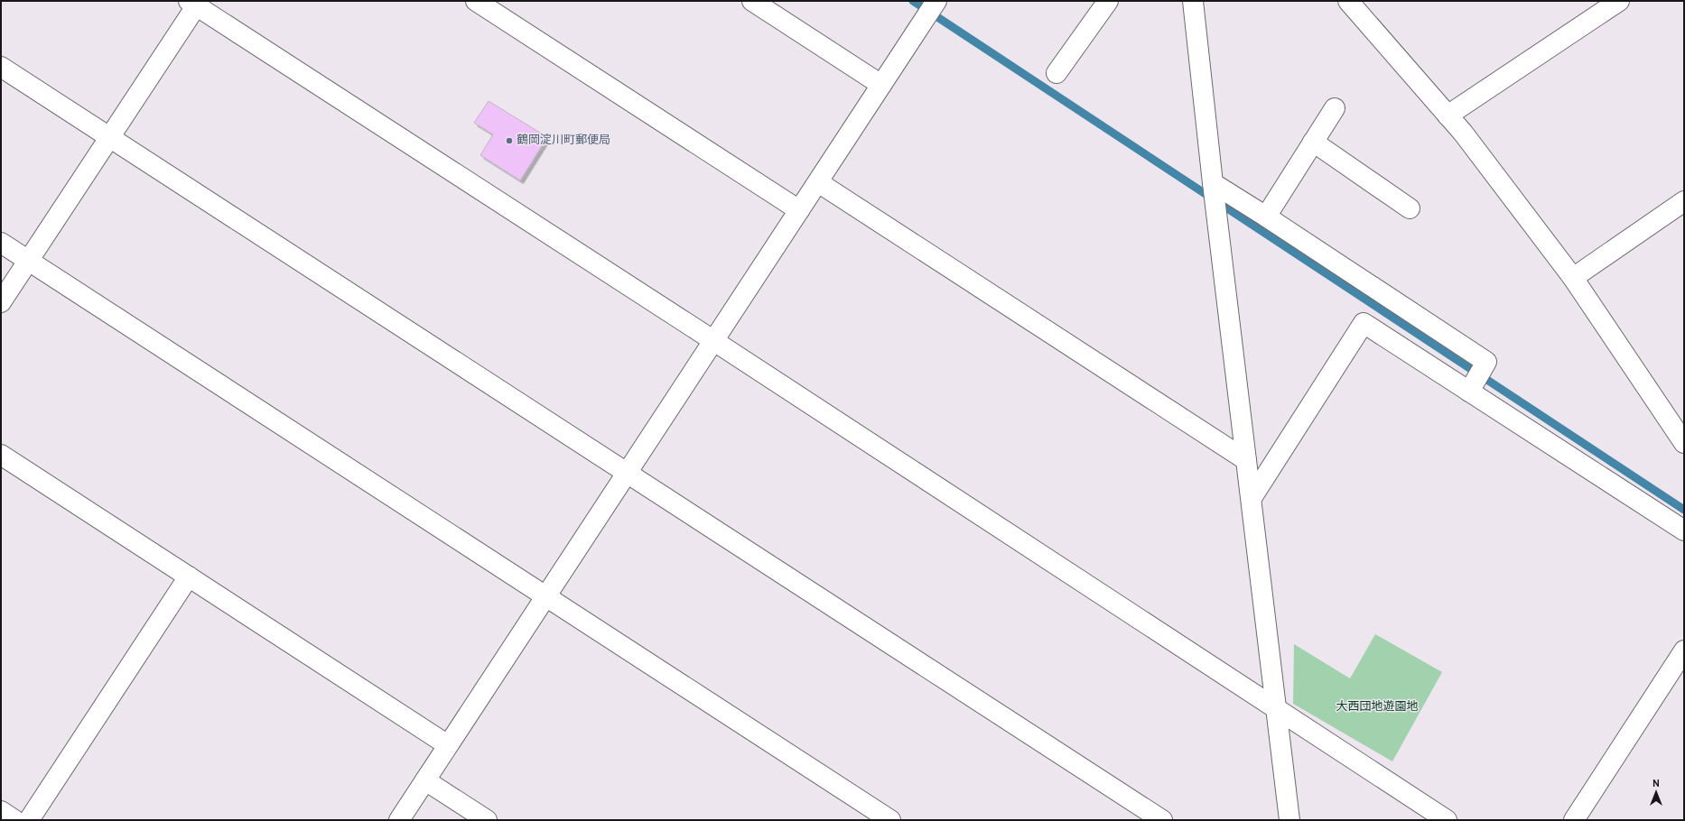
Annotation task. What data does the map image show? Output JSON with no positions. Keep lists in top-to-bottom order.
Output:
{
  "parks": ["大西団地遊園地"],
  "places": ["鶴岡淀川町郵便局"],
  "north": "top"
}
